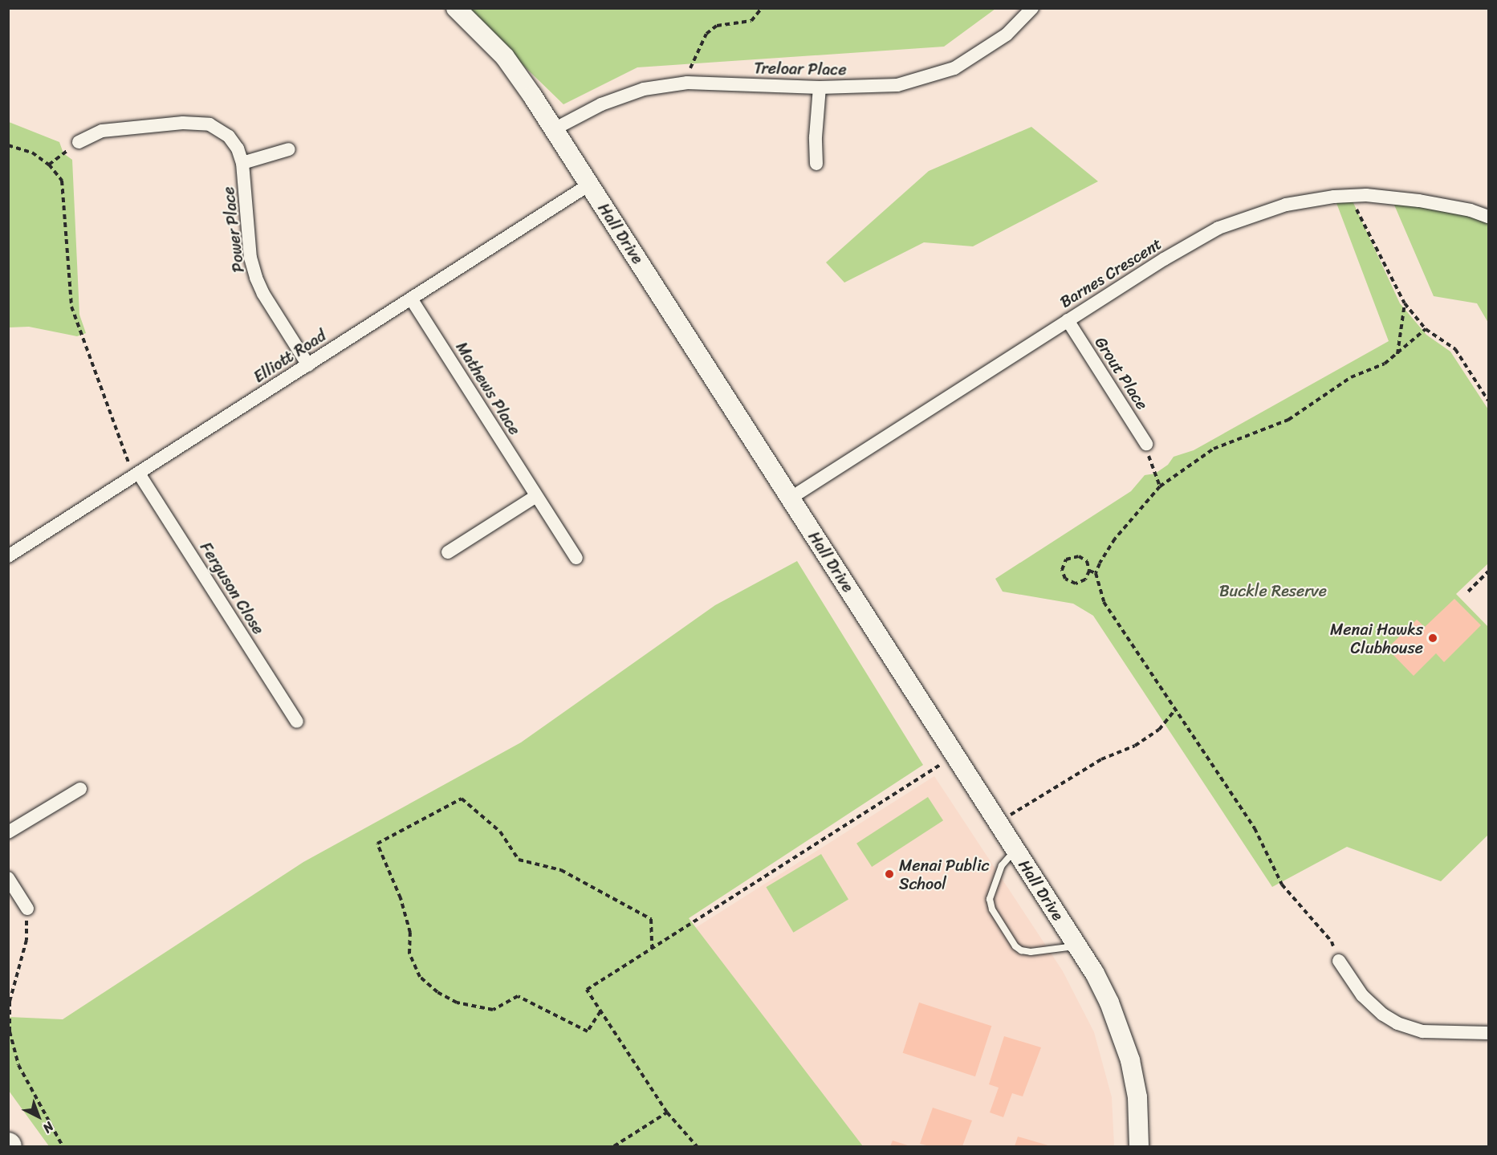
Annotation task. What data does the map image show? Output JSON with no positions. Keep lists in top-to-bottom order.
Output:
{
  "streets": {
    "street": [
      "Treloar Place",
      "Power Place",
      "Hall Drive",
      "Barnes Crescent",
      "Elliott Road",
      "Grout Place",
      "Mathews Place",
      "Ferguson Close"
    ]
  },
  "crossings": [
    ["Treloar Place", "Hall Drive"],
    ["Power Place", "Elliott Road"],
    ["Hall Drive", "Barnes Crescent"],
    ["Hall Drive", "Elliott Road"],
    ["Barnes Crescent", "Grout Place"],
    ["Elliott Road", "Mathews Place"],
    ["Elliott Road", "Ferguson Close"]
  ],
  "parks": ["Buckle Reserve"],
  "places": ["Menai Hawks Clubhouse", "Menai Public School"],
  "north": "bottom right"
}
